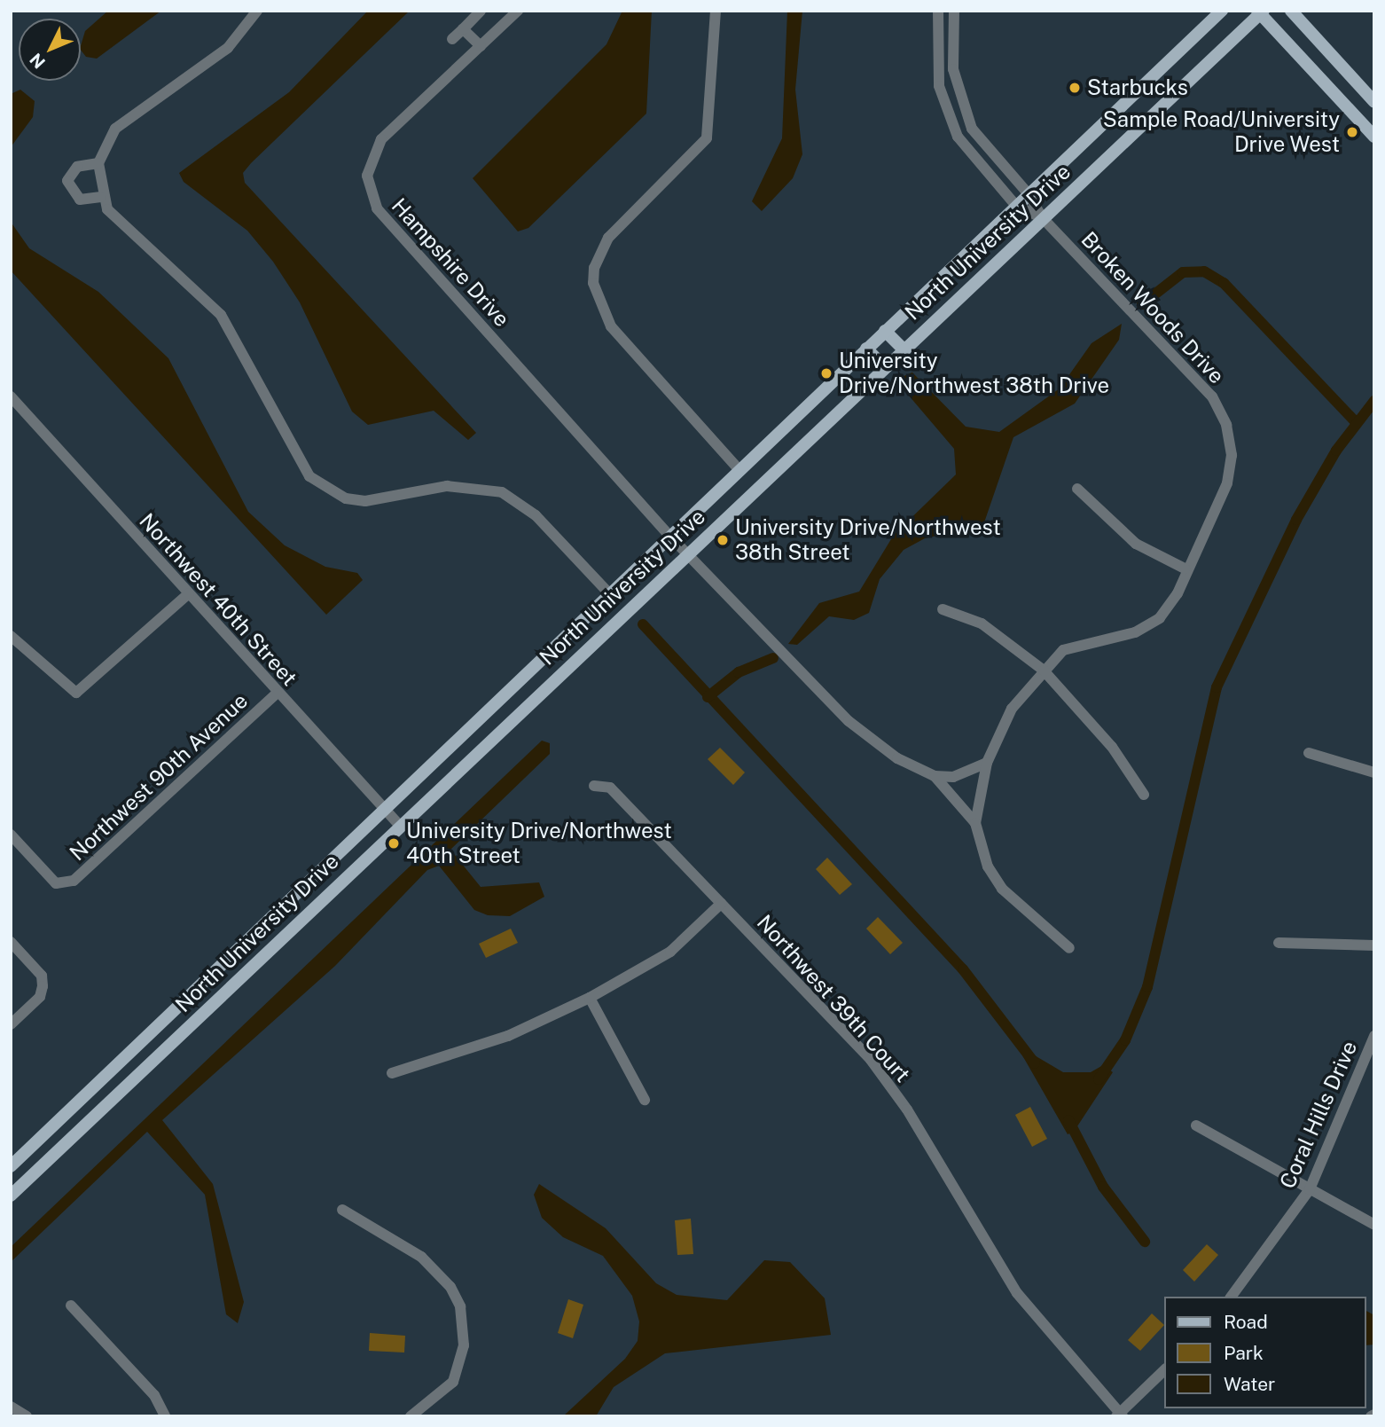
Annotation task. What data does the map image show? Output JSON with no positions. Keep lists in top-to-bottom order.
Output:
{
  "streets": {
    "main road": ["North University Drive"],
    "street": [
      "Hampshire Drive",
      "Broken Woods Drive",
      "Northwest 40th Street",
      "Northwest 90th Avenue",
      "Northwest 39th Court",
      "Coral Hills Drive"
    ]
  },
  "crossings": [
    ["North University Drive", "Hampshire Drive"],
    ["North University Drive", "Broken Woods Drive"],
    ["North University Drive", "Northwest 40th Street"],
    ["Northwest 40th Street", "Northwest 90th Avenue"]
  ],
  "places": [
    "Starbucks",
    "Sample Road/University Drive West",
    "University Drive/Northwest 38th Drive",
    "University Drive/Northwest 38th Street",
    "University Drive/Northwest 40th Street"
  ],
  "legend": ["Road", "Park", "Water"],
  "north": "bottom left"
}
